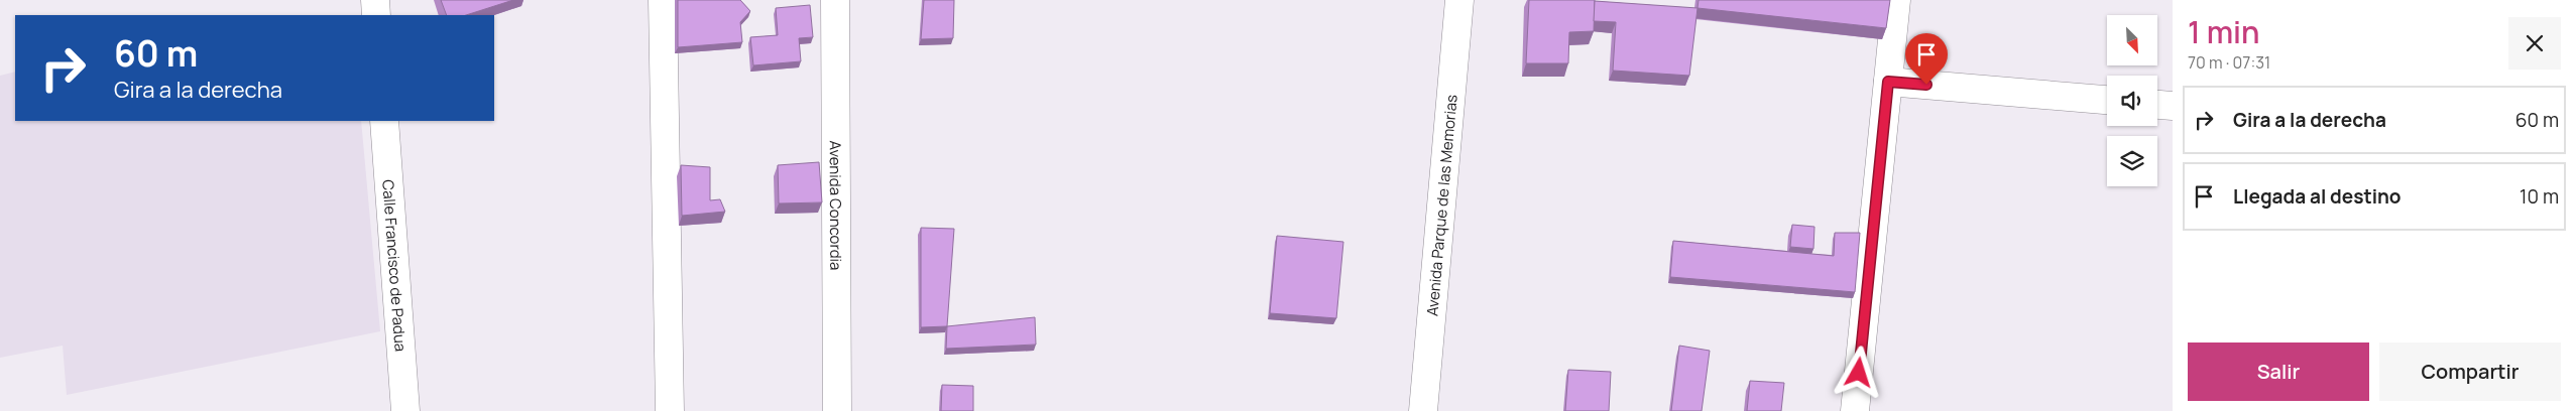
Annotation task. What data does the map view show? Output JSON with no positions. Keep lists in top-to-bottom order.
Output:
{
  "streets": {
    "street": ["Avenida Concordia", "Avenida Parque de las Memorias", "Calle Francisco de Padua"]
  },
  "north": "bottom right",
  "page": {
    "heading": ["1 min", "70 m · 07:31"],
    "turn": ["60 m", "Gira a la derecha"],
    "list": [
      {
        "name": "Gira a la derecha",
        "value": "60 m"
      },
      {
        "name": "Llegada al destino",
        "value": "10 m"
      }
    ],
    "buttons": ["Salir", "Compartir"]
  }
}
